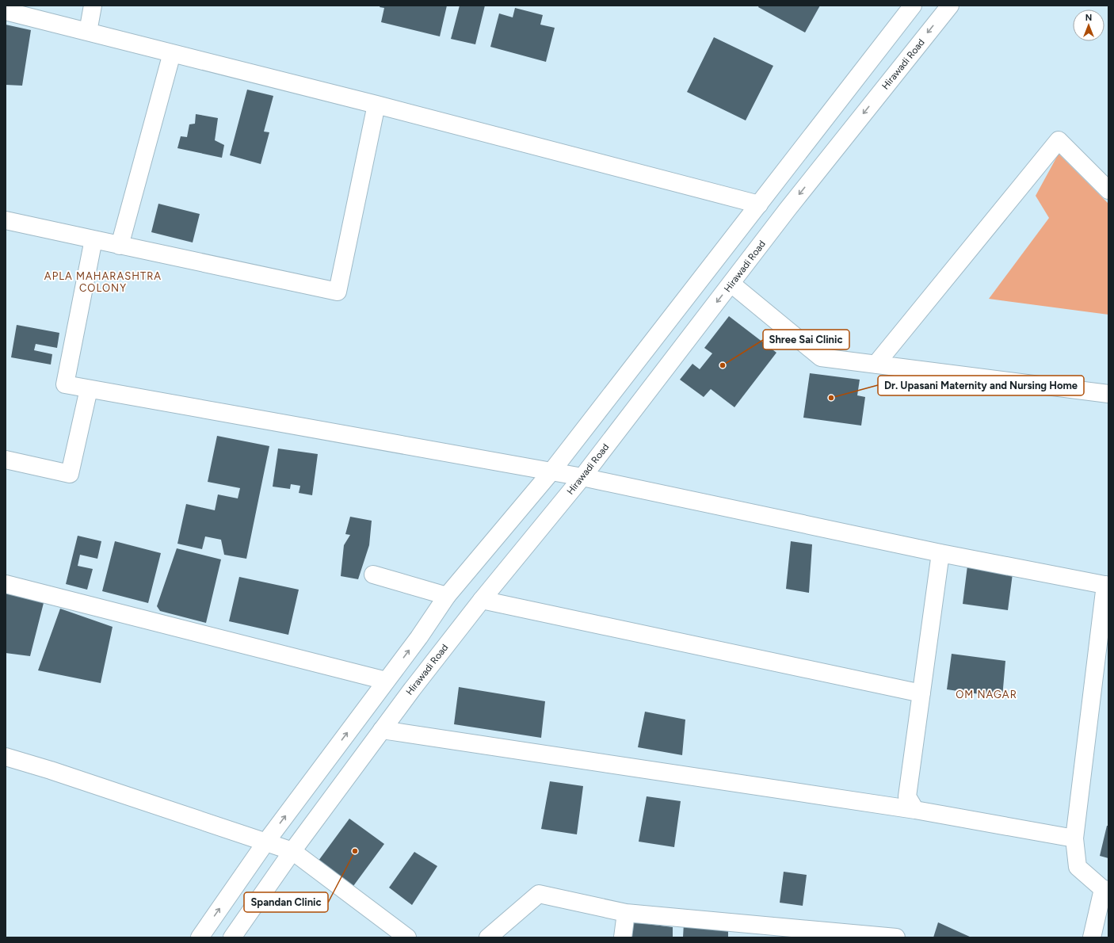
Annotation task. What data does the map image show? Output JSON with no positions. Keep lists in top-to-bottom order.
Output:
{
  "streets": {
    "street": ["Hirawadi Road"]
  },
  "districts": ["APLA MAHARASHTRA COLONY", "OM NAGAR"],
  "places": ["Shree Sai Clinic", "Dr. Upasani Maternity and Nursing Home", "Spandan Clinic"],
  "north": "top"
}
